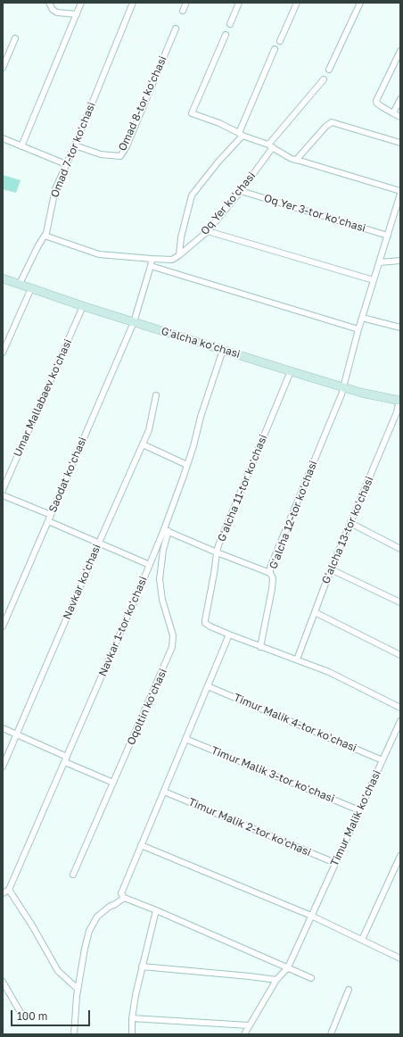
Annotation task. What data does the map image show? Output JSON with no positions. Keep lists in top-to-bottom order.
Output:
{
  "streets": {
    "street": [
      "Omad 8-tor koʻchasi",
      "Omad 7-tor koʻchasi",
      "Oq Yer koʻchasi",
      "Oq Yer 3-tor koʻchasi",
      "Gʻalcha koʻchasi",
      "Umar Mallabaev koʻchasi",
      "Saodat koʻchasi",
      "Gʻalcha 11-tor koʻchasi",
      "Gʻalcha 12-tor koʻchasi",
      "Gʻalcha 13-tor koʻchasi",
      "Navkar koʻchasi",
      "Navkar 1-tor koʻchasi",
      "Oqoltin koʻchasi",
      "Timur Malik 4-tor koʻchasi",
      "Timur Malik 3-tor koʻchasi",
      "Timur Malik koʻchasi",
      "Timur Malik 2-tor koʻchasi"
    ]
  },
  "crossings": [
    ["Omad 8-tor koʻchasi", "Omad 7-tor koʻchasi"],
    ["Omad 7-tor koʻchasi", "Gʻalcha koʻchasi"],
    ["Oq Yer koʻchasi", "Oq Yer 3-tor koʻchasi"],
    ["Gʻalcha koʻchasi", "Umar Mallabaev koʻchasi"],
    ["Gʻalcha koʻchasi", "Saodat koʻchasi"],
    ["Gʻalcha koʻchasi", "Gʻalcha 11-tor koʻchasi"],
    ["Gʻalcha koʻchasi", "Gʻalcha 12-tor koʻchasi"],
    ["Gʻalcha koʻchasi", "Gʻalcha 13-tor koʻchasi"],
    ["Gʻalcha koʻchasi", "Navkar 1-tor koʻchasi"],
    ["Gʻalcha 11-tor koʻchasi", "Gʻalcha 12-tor koʻchasi"],
    ["Navkar 1-tor koʻchasi", "Oqoltin koʻchasi"],
    ["Timur Malik 4-tor koʻchasi", "Timur Malik koʻchasi"],
    ["Timur Malik 3-tor koʻchasi", "Timur Malik koʻchasi"],
    ["Timur Malik koʻchasi", "Timur Malik 2-tor koʻchasi"]
  ],
  "scale_bar": "100 m"
}
